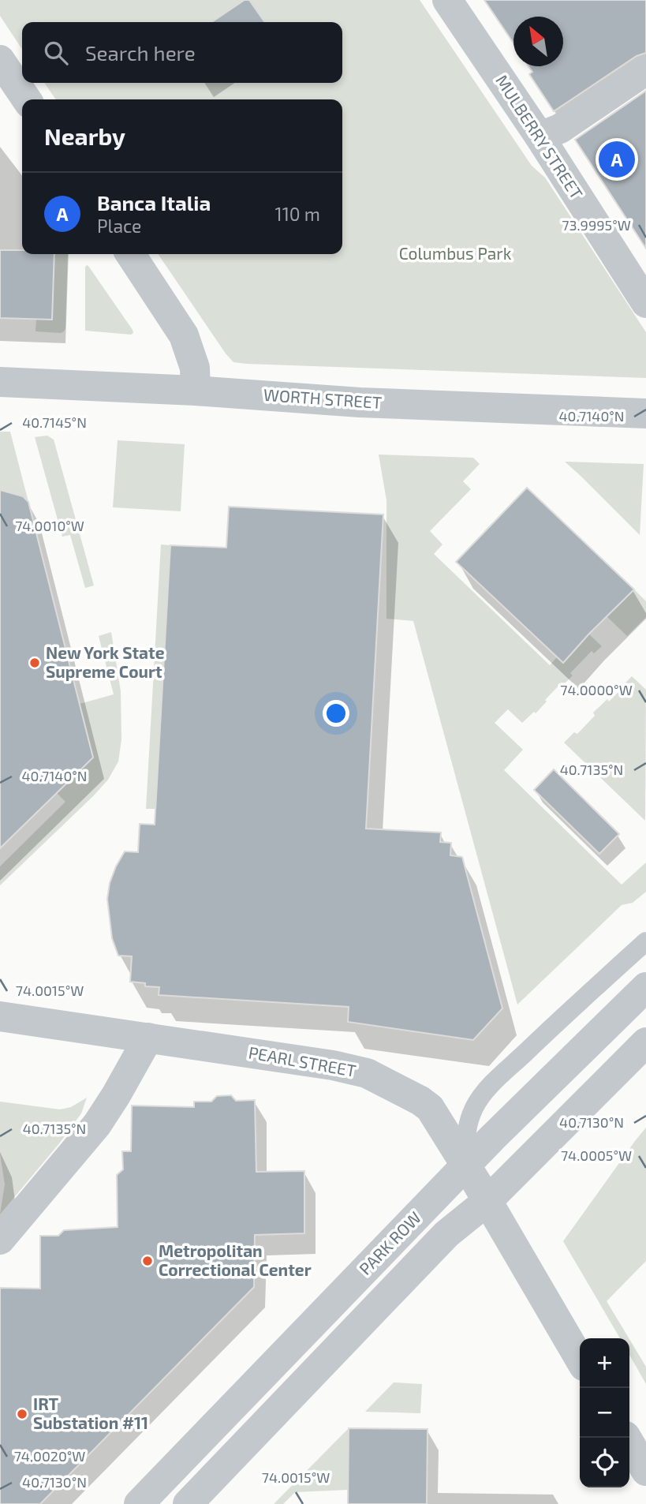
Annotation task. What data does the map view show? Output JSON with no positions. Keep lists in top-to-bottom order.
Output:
{
  "streets": {
    "street": [
      "MULBERRY STREET",
      "WORTH STREET",
      "PEARL STREET",
      "PARK ROW"
    ]
  },
  "crossings": [
    ["PEARL STREET", "PARK ROW"]
  ],
  "parks": ["Columbus Park"],
  "places": ["New York State Supreme Court", "Metropolitan Correctional Center", "IRT Substation #11"],
  "north": "top left",
  "page": {
    "search": "Search here",
    "heading": "Nearby",
    "pins": "A",
    "list": [
      {
        "mark": "A",
        "name": "Banca Italia",
        "note": "Place",
        "value": "110 m"
      }
    ],
    "map_buttons": ["+", "−"]
  },
  "coordinates": [
    "73.9995°W",
    "40.7140°N",
    "40.7145°N",
    "74.0010°W",
    "74.0000°W",
    "40.7135°N",
    "74.0015°W",
    "40.7130°N",
    "74.0005°W",
    "74.0020°W"
  ]
}
